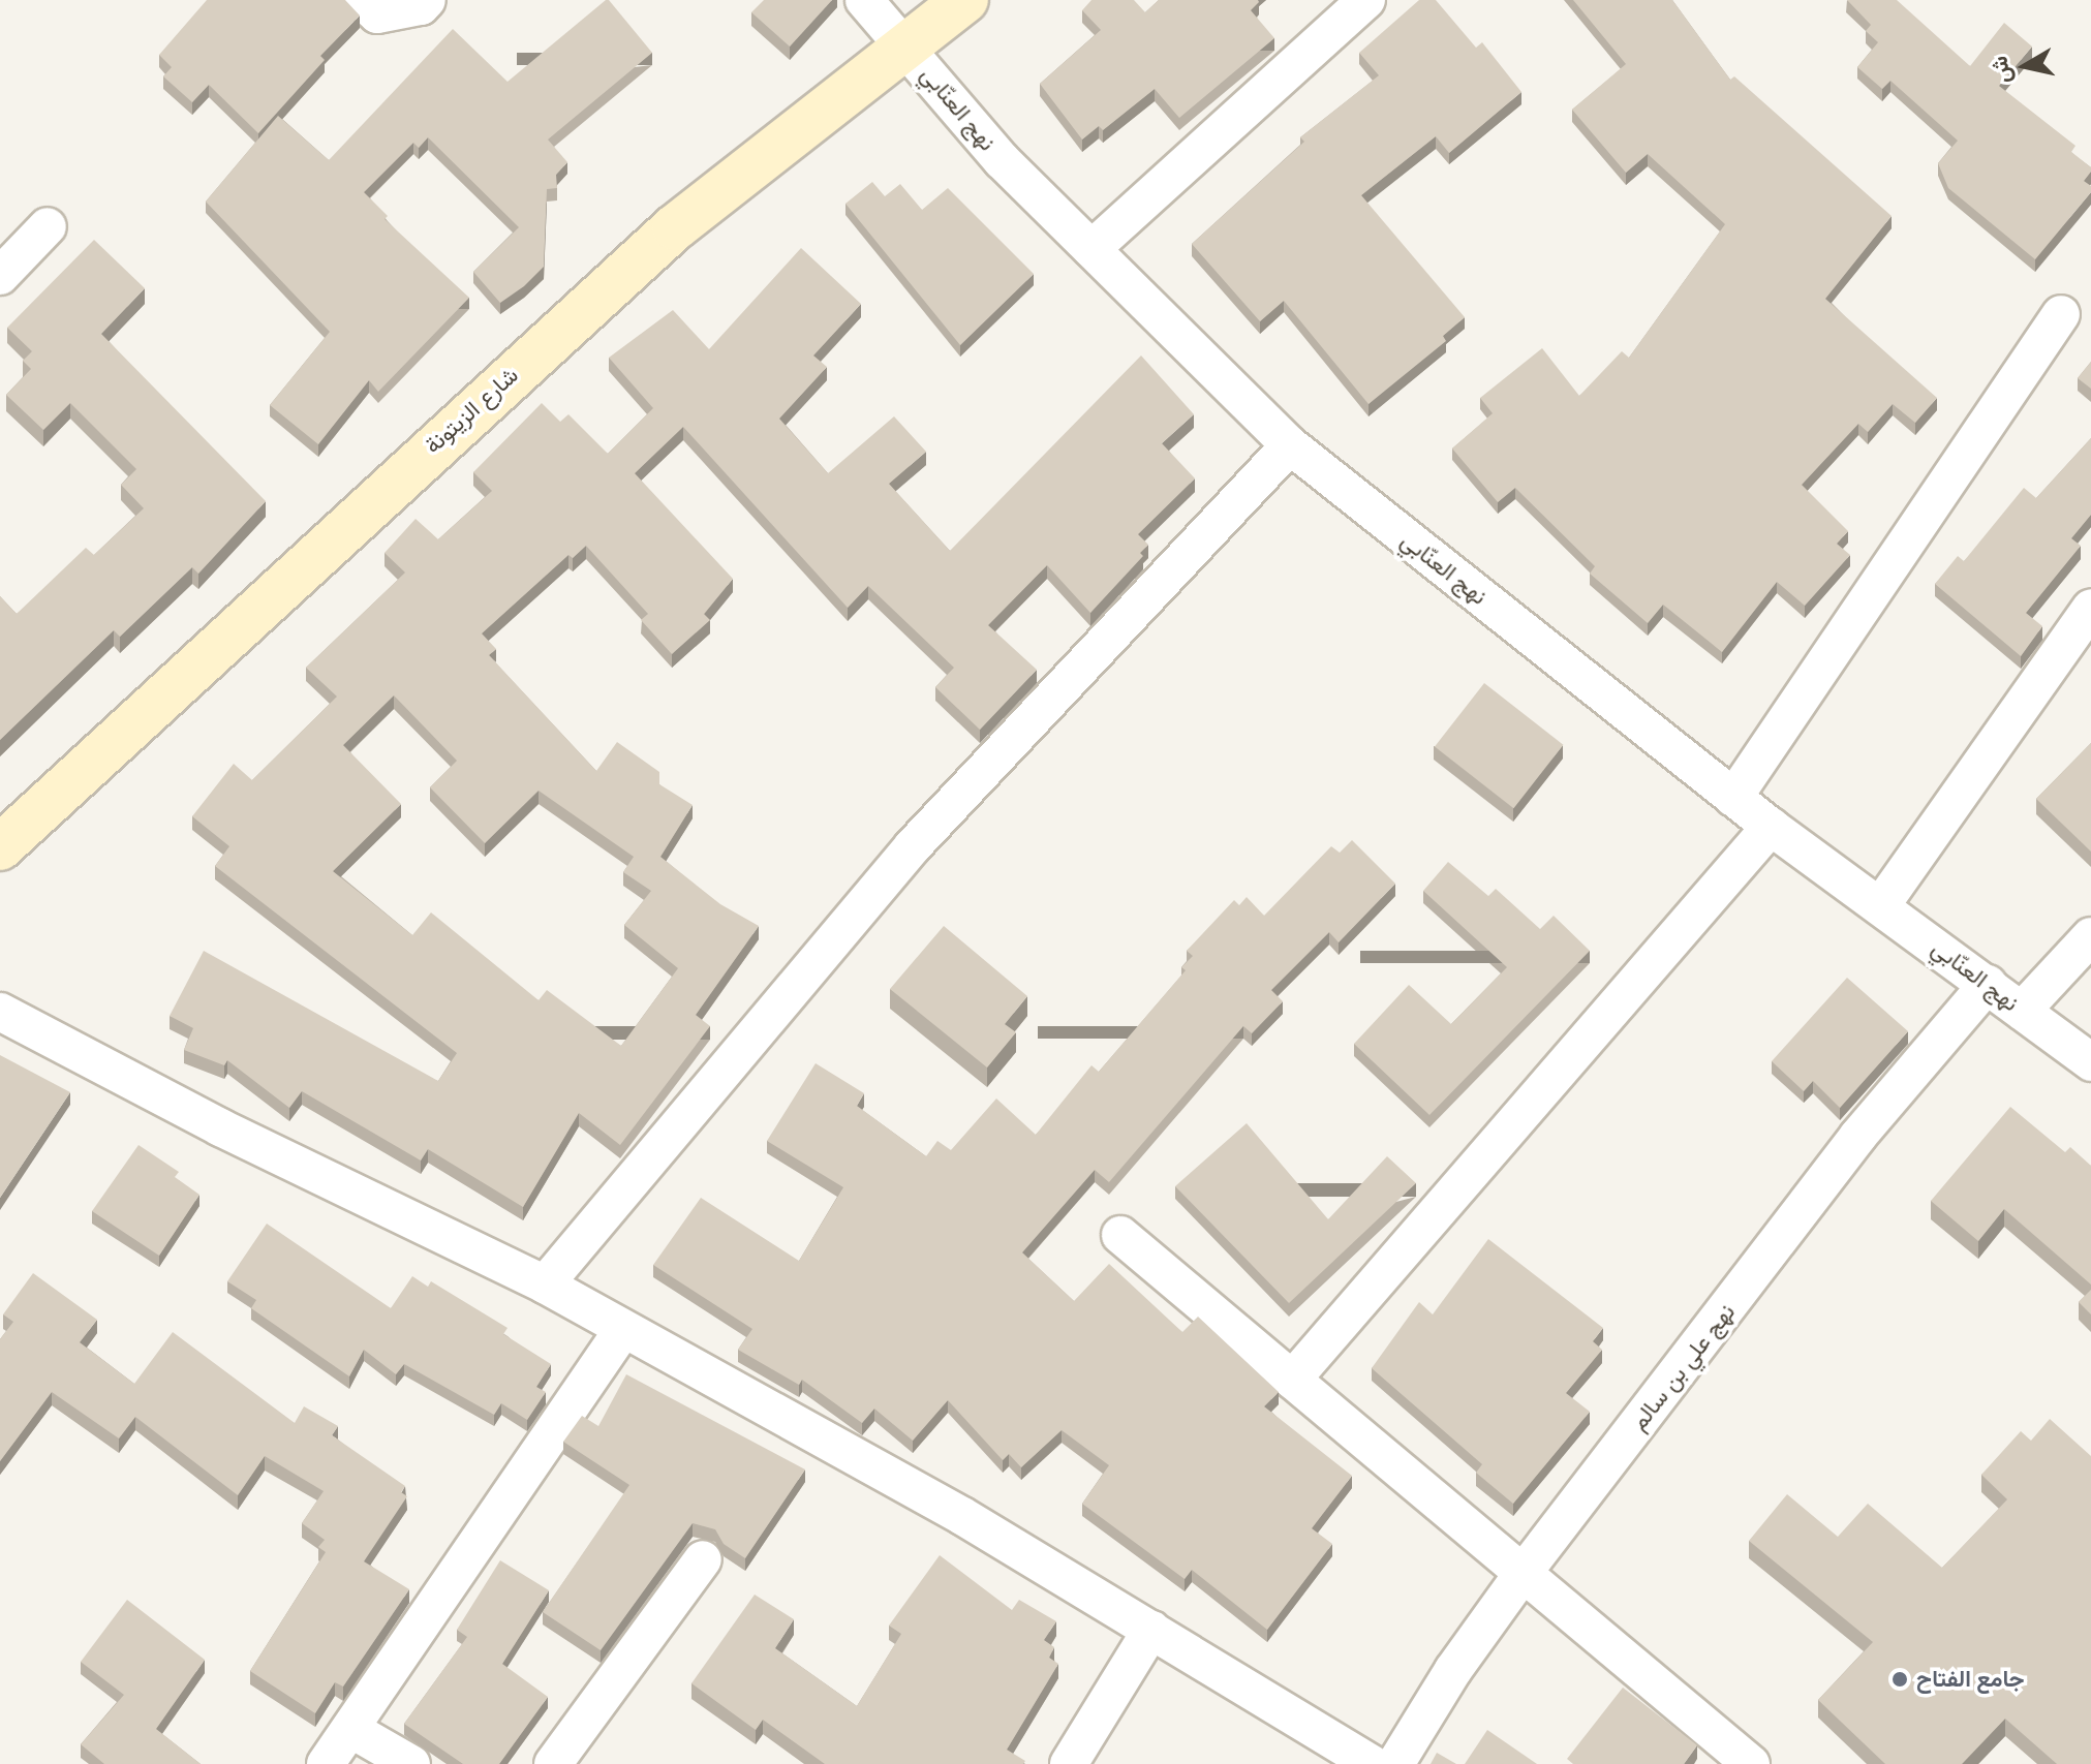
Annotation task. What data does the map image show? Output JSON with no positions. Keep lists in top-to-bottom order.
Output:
{
  "streets": {
    "street": ["نهج العنّابي", "شارع الزيتونة", "نهج علي بن سالم"]
  },
  "crossings": [
    ["نهج العنّابي", "شارع الزيتونة"],
    ["نهج العنّابي", "نهج علي بن سالم"]
  ],
  "places": ["جامع الفتاح"],
  "north": "left"
}
